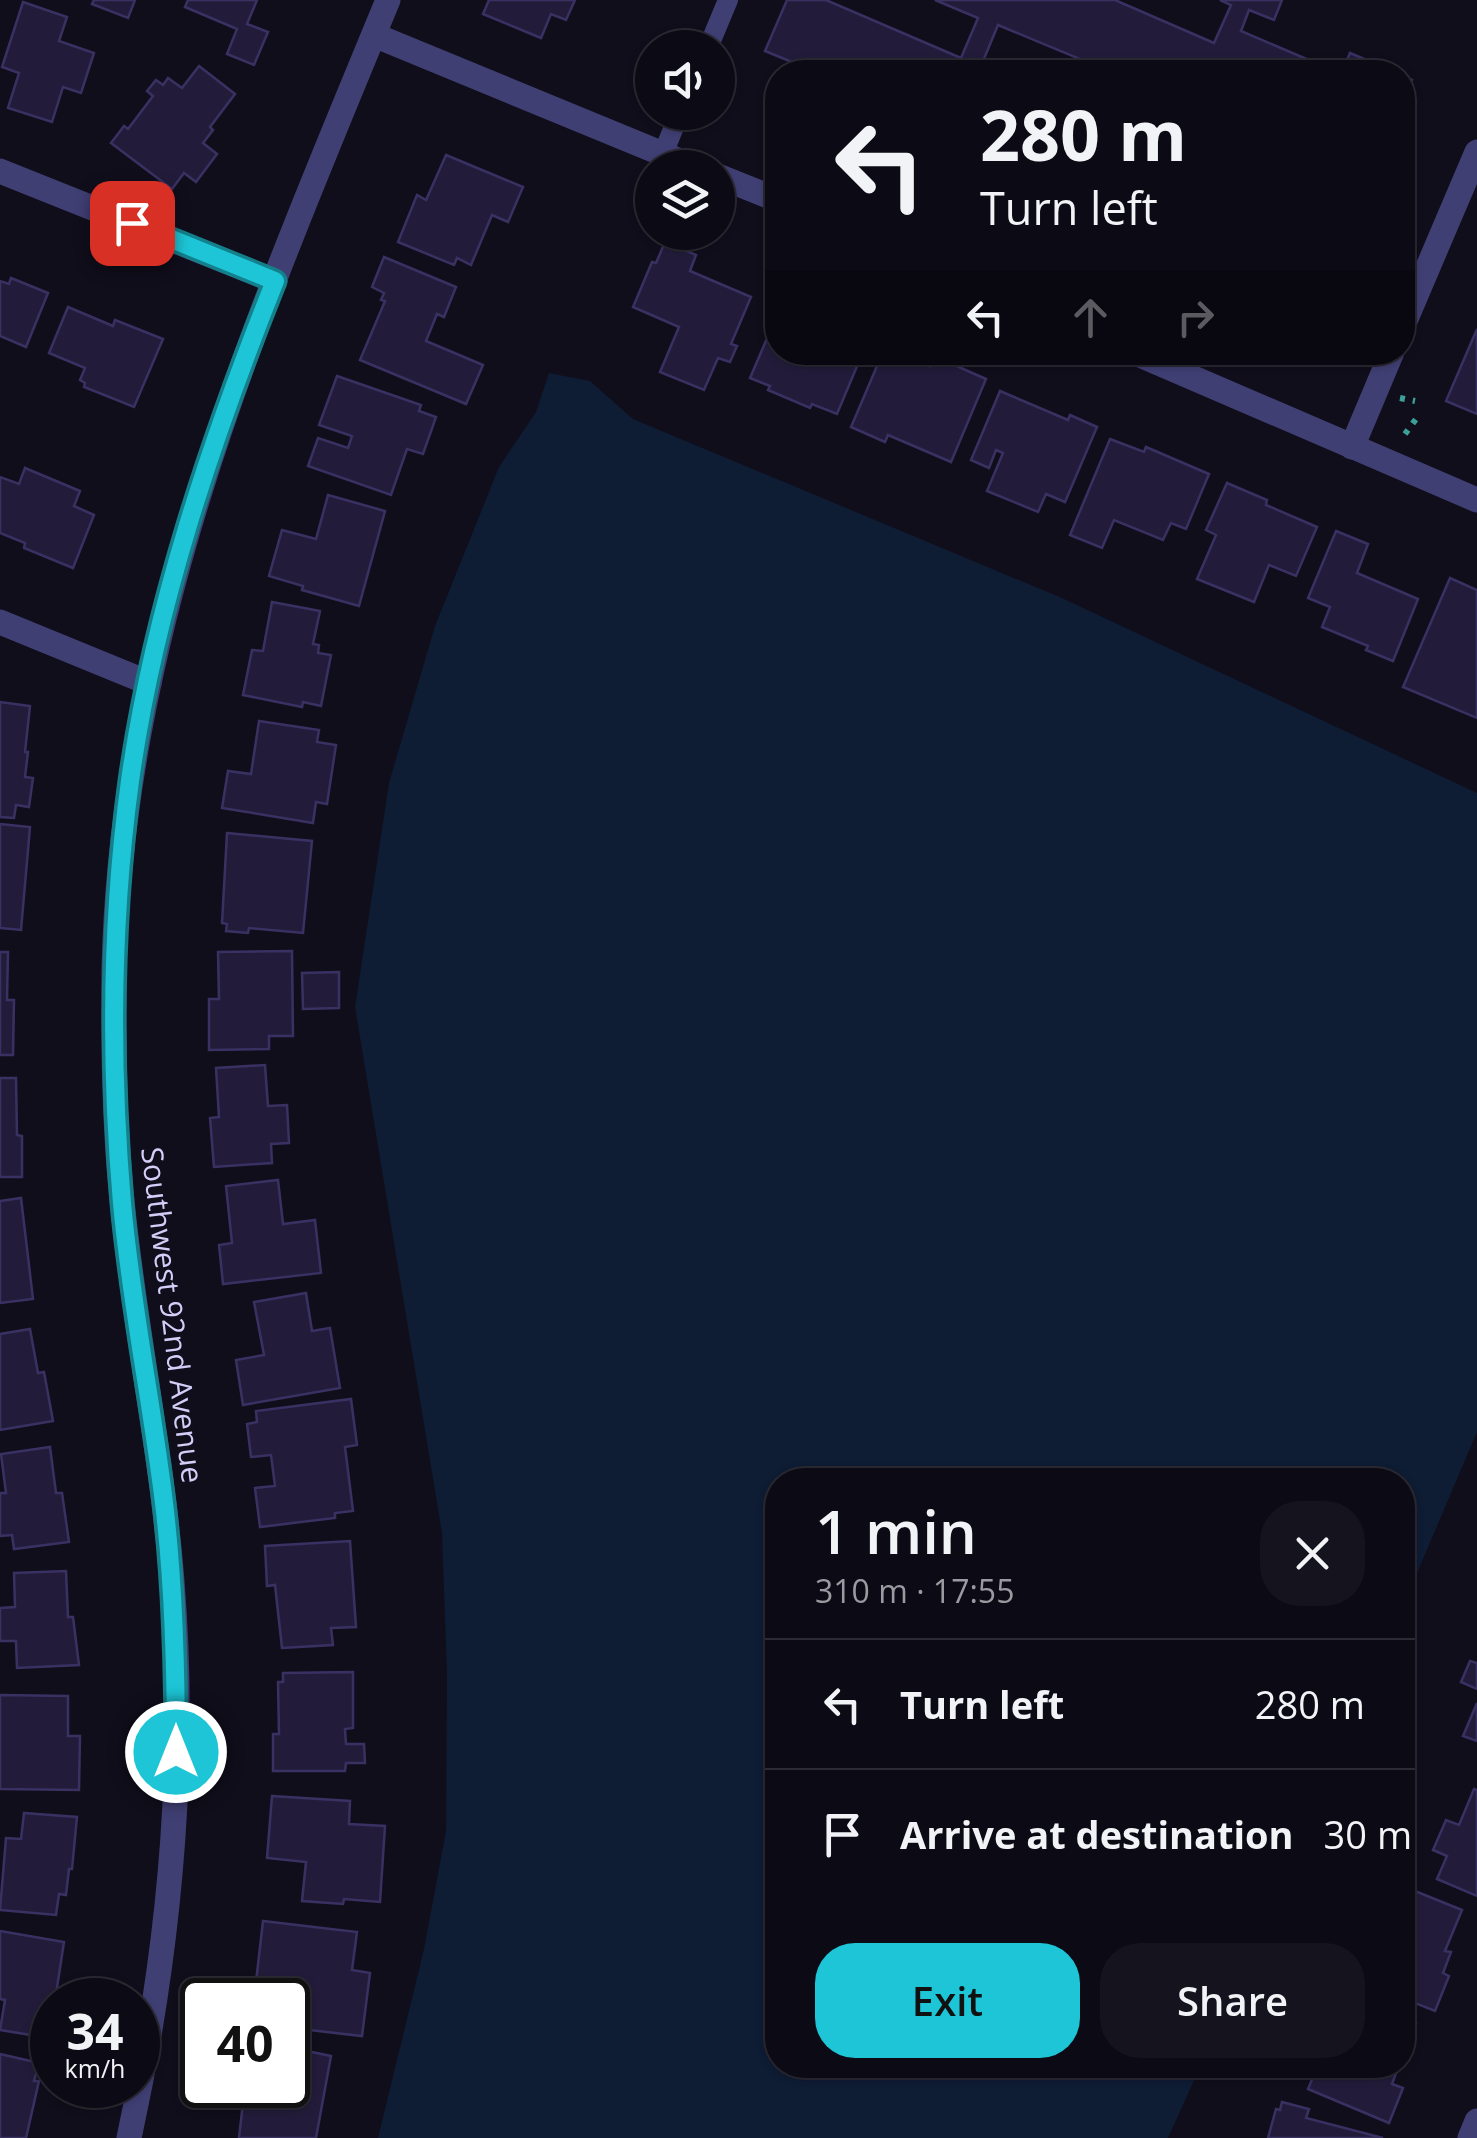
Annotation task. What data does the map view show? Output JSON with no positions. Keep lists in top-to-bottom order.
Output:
{
  "streets": {
    "street": ["Southwest 92nd Avenue"]
  },
  "page": {
    "turn": ["280 m", "Turn left"],
    "heading": ["1 min", "310 m · 17:55"],
    "list": [
      {
        "name": "Turn left",
        "value": "280 m"
      },
      {
        "name": "Arrive at destination",
        "value": "30 m"
      }
    ],
    "buttons": ["Exit", "Share"],
    "speed": "34 km/h",
    "limit": "40"
  }
}
